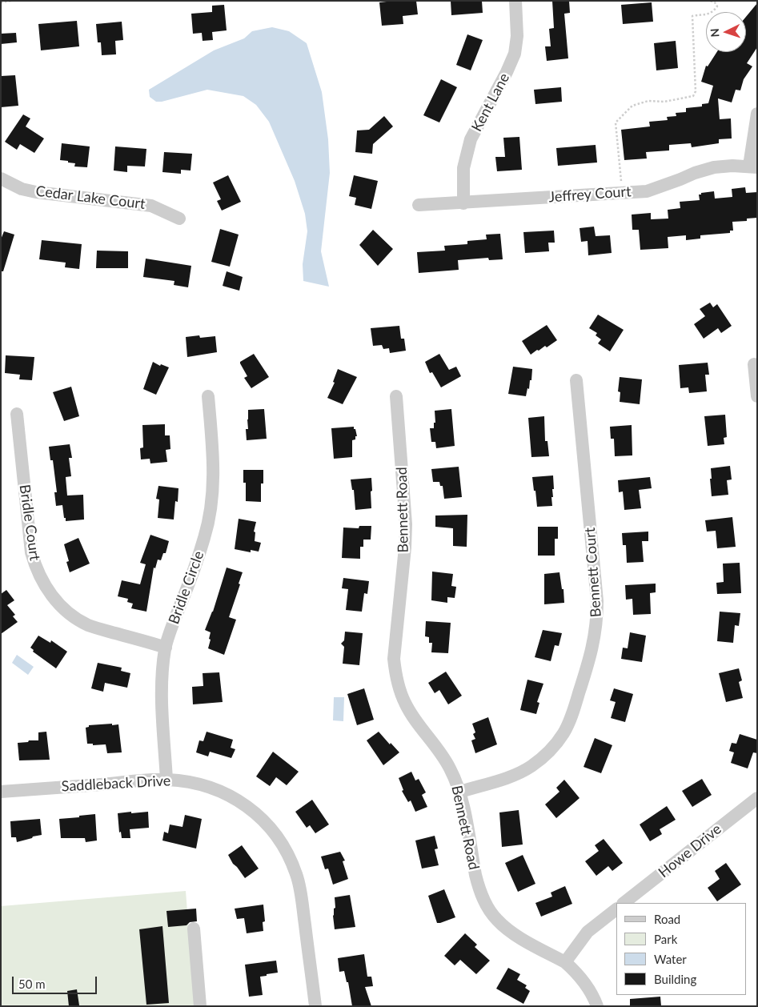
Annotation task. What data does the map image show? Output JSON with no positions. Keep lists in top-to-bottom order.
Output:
{
  "streets": {
    "street": [
      "Kent Lane",
      "Jeffrey Court",
      "Cedar Lake Court",
      "Bennett Road",
      "Bridle Court",
      "Bennett Court",
      "Bridle Circle",
      "Saddleback Drive",
      "Howe Drive"
    ]
  },
  "crossings": [
    ["Kent Lane", "Jeffrey Court"],
    ["Bennett Road", "Bennett Court"],
    ["Bridle Court", "Bridle Circle"],
    ["Bridle Circle", "Saddleback Drive"]
  ],
  "legend": [
    "Road",
    "Park",
    "Water",
    "Building"
  ],
  "scale_bar": "50 m",
  "north": "left"
}
